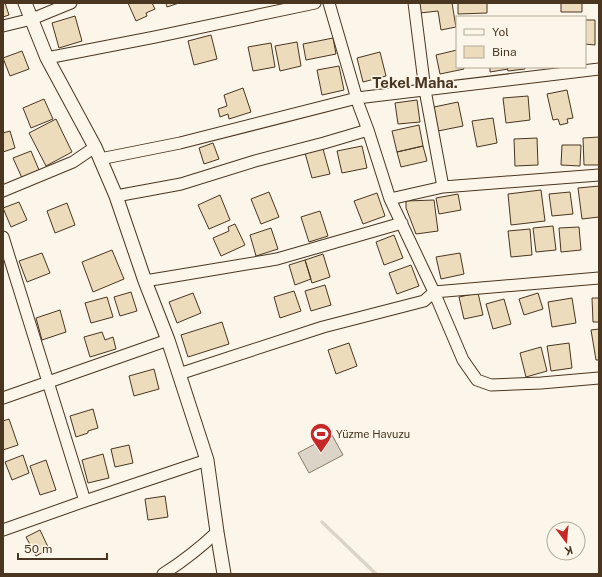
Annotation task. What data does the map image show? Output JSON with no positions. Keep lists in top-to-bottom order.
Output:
{
  "districts": ["Tekel Maha."],
  "places": {
    "sports": ["Yüzme Havuzu"]
  },
  "legend": ["Yol", "Bina"],
  "scale_bar": "50 m",
  "north": "bottom"
}
